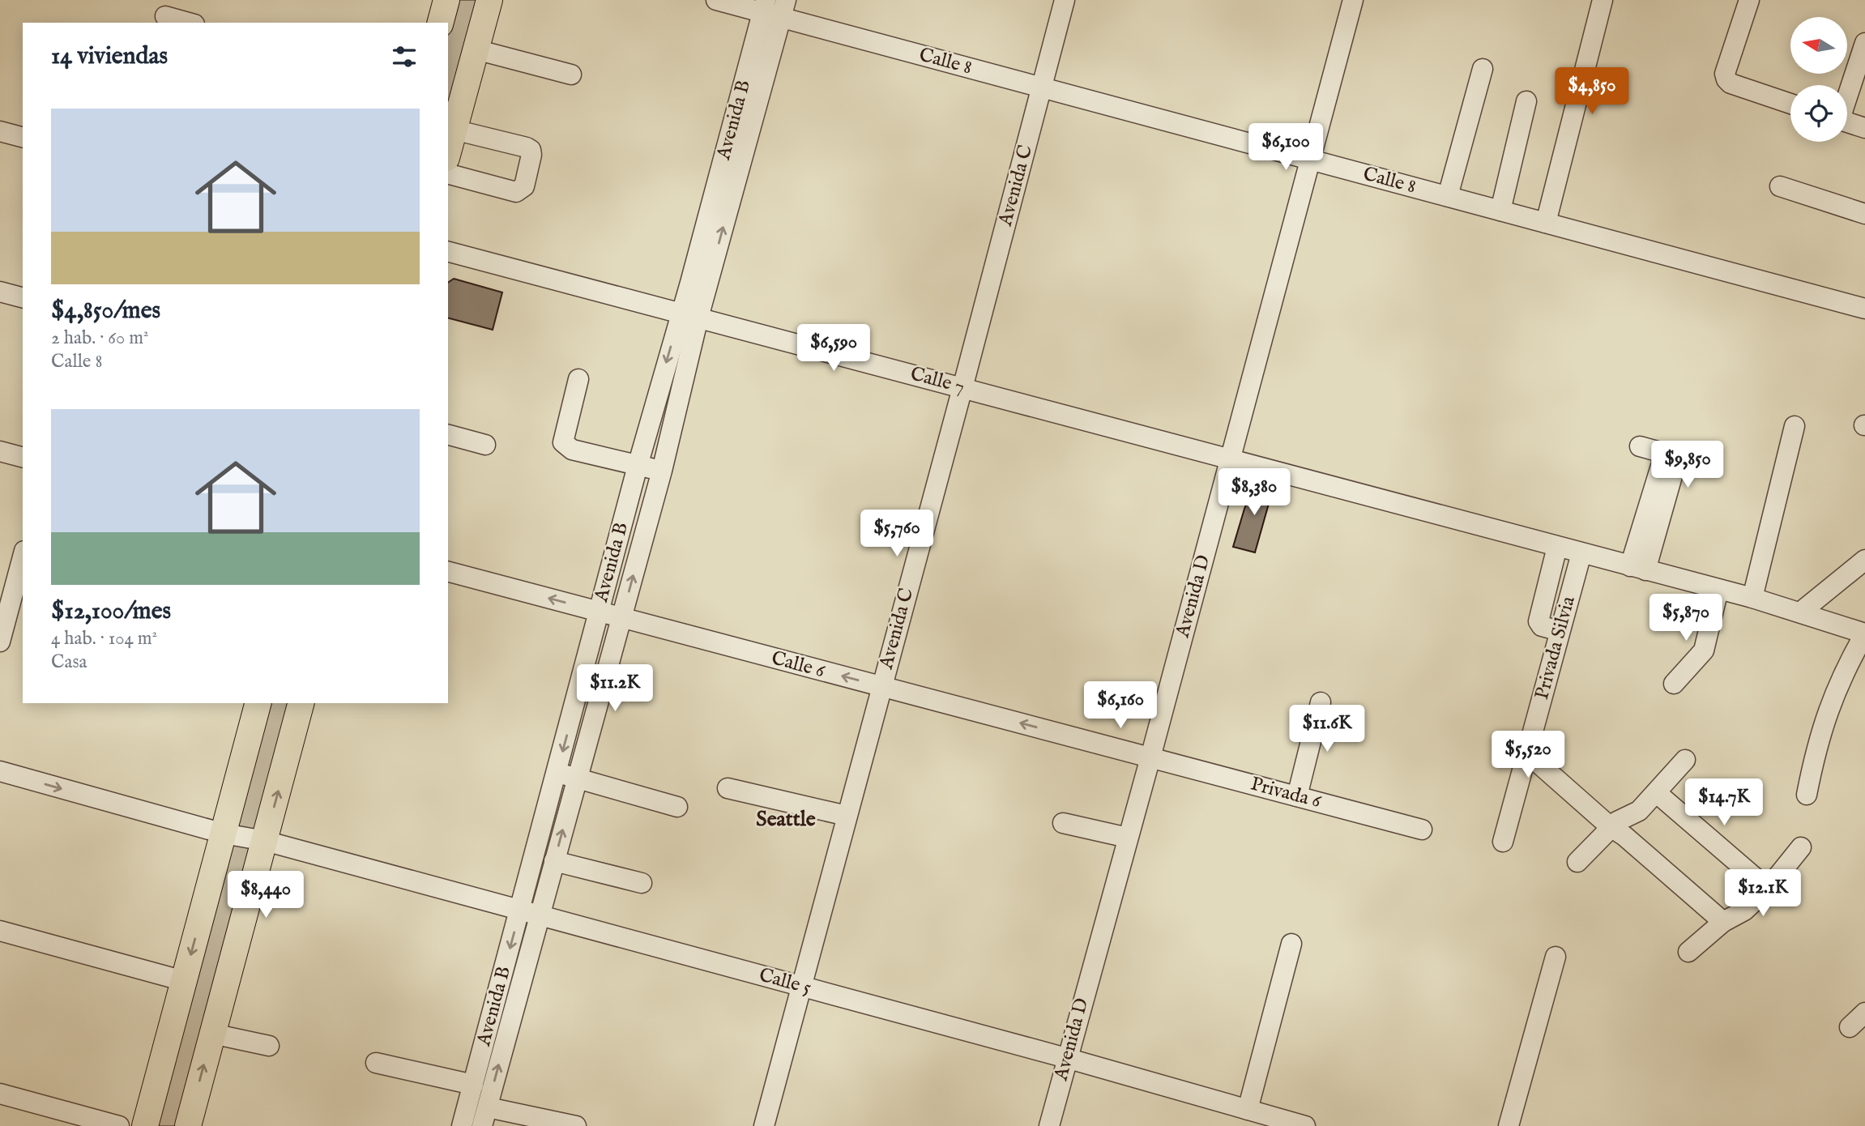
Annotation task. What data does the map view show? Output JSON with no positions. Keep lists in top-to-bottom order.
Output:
{
  "streets": {
    "street": [
      "Calle 8",
      "Avenida B",
      "Avenida C",
      "Calle 7",
      "Avenida D",
      "Privada Silvia",
      "Calle 6",
      "Privada 6",
      "Calle 5"
    ]
  },
  "crossings": [
    ["Calle 8", "Avenida B"],
    ["Calle 8", "Avenida C"],
    ["Calle 8", "Avenida D"],
    ["Avenida B", "Calle 7"],
    ["Avenida B", "Calle 6"],
    ["Avenida B", "Calle 5"],
    ["Avenida C", "Calle 7"],
    ["Avenida C", "Calle 6"],
    ["Avenida C", "Calle 5"],
    ["Calle 7", "Avenida D"],
    ["Calle 7", "Privada Silvia"],
    ["Avenida D", "Calle 6"],
    ["Avenida D", "Privada 6"],
    ["Avenida D", "Calle 5"],
    ["Calle 6", "Privada 6"]
  ],
  "districts": ["Seattle"],
  "north": "left",
  "page": {
    "heading": "14 viviendas",
    "price": [
      "$4,850",
      "$6,100",
      "$6,590",
      "$9,850",
      "$8,380",
      "$5,760",
      "$5,870",
      "$11.2K",
      "$6,160",
      "$11.6K",
      "$5,520",
      "$14.7K",
      "$12.1K",
      "$8,440"
    ],
    "list": [
      {
        "name": "$4,850/mes",
        "note": "2 hab. · 60 m² · Calle 8"
      },
      {
        "name": "$12,100/mes",
        "note": "4 hab. · 104 m² · Casa"
      }
    ]
  }
}
